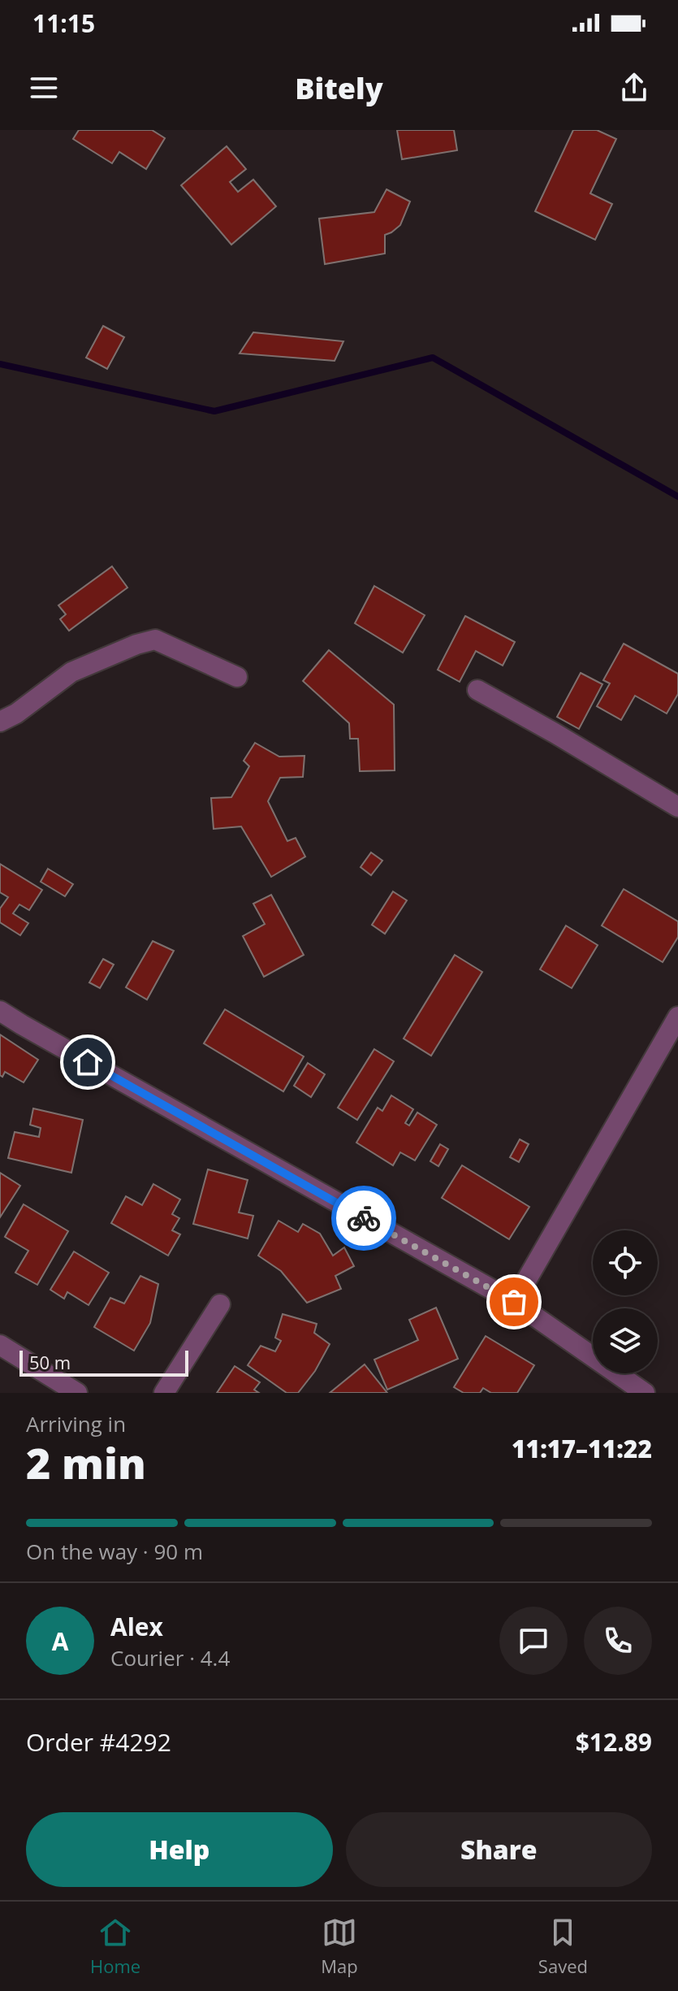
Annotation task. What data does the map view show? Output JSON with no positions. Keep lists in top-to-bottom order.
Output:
{
  "scale_bar": "50 m",
  "page": {
    "status": "11:15",
    "header": "Bitely",
    "scale": "50 m",
    "heading": ["2 min", "Arriving in", "11:17–11:22"],
    "panel": [
      "Alex",
      "Courier · 4.4",
      "Order #4292",
      "$12.89"
    ],
    "bar": "On the way · 90 m",
    "round": "A",
    "buttons": ["Help", "Share"],
    "tabs": ["Home", "Map", "Saved"]
  }
}
